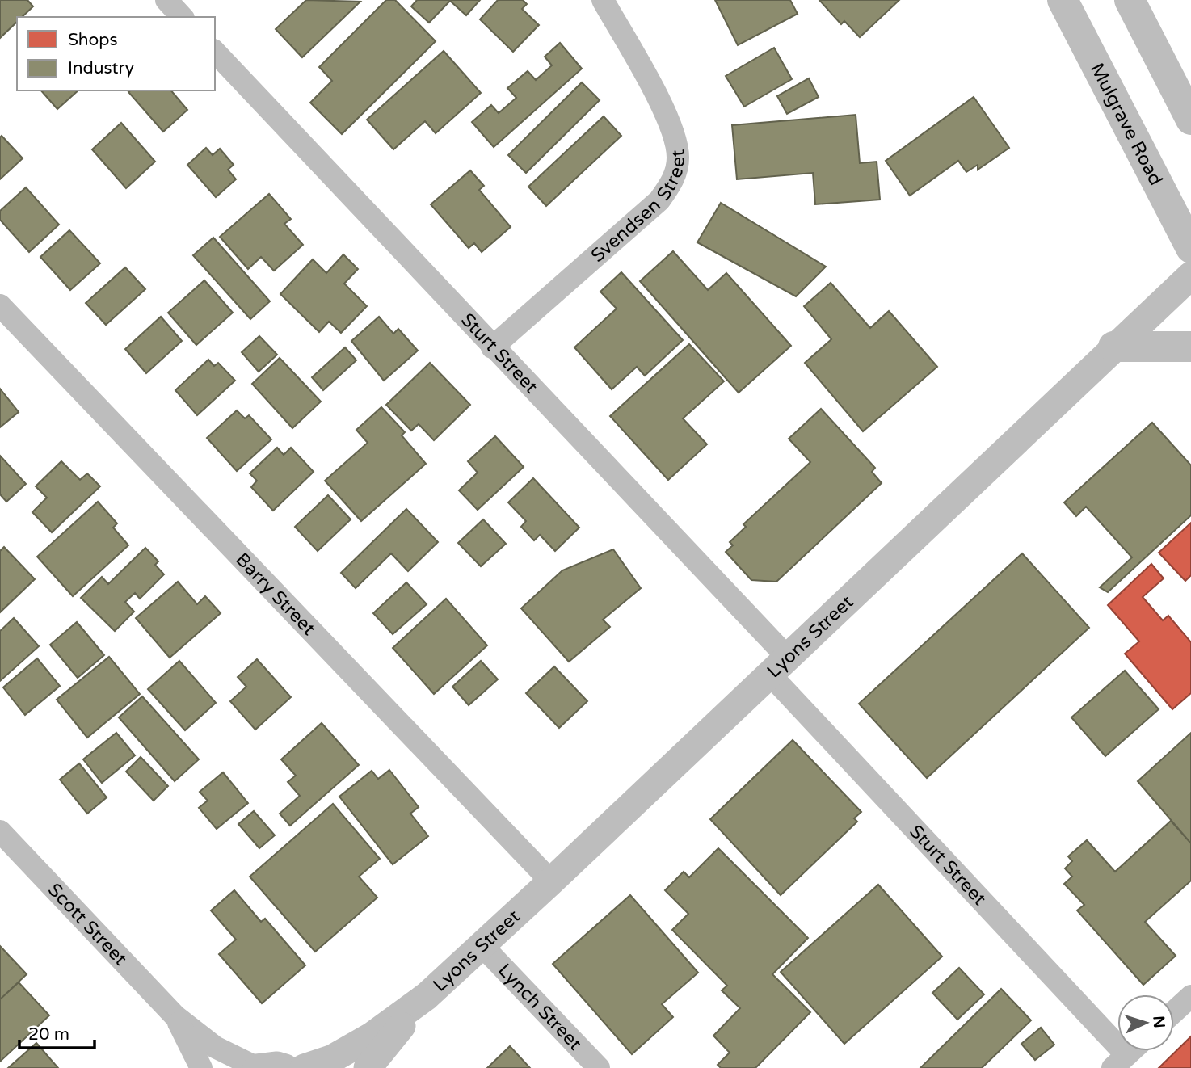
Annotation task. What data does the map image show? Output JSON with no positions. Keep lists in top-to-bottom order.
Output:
{
  "streets": {
    "main road": ["Mulgrave Road"],
    "street": [
      "Svendsen Street",
      "Sturt Street",
      "Barry Street",
      "Lyons Street",
      "Scott Street",
      "Lynch Street"
    ]
  },
  "crossings": [
    ["Svendsen Street", "Sturt Street"],
    ["Sturt Street", "Lyons Street"],
    ["Barry Street", "Lyons Street"],
    ["Lyons Street", "Lynch Street"]
  ],
  "legend": ["Shops", "Industry"],
  "scale_bar": "20 m",
  "north": "right"
}
